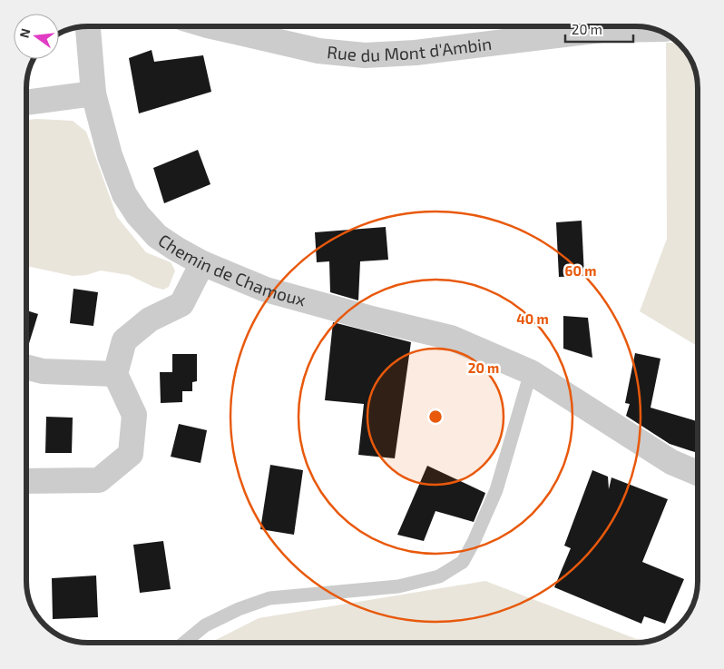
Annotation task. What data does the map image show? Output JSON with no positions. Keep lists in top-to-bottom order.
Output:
{
  "streets": {
    "street": ["Rue du Mont d'Ambin", "Chemin de Chamoux"]
  },
  "scale_bar": "20 m",
  "north": "left",
  "rings": ["60 m", "40 m", "20 m"]
}
